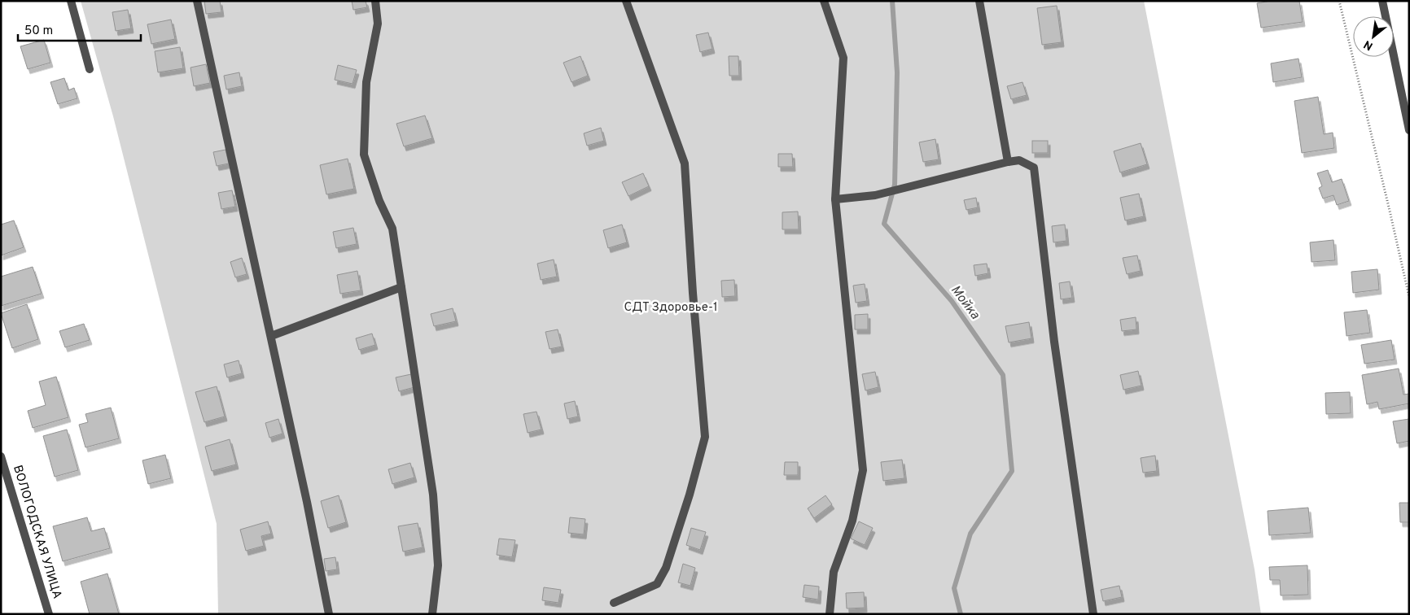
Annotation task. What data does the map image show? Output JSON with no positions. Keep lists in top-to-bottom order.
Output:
{
  "streets": {
    "street": ["ВОЛОГОДСКАЯ УЛИЦА"]
  },
  "water": ["Мойка"],
  "parks": ["СДТ Здоровье-1"],
  "scale_bar": "50 m",
  "north": "bottom left"
}
